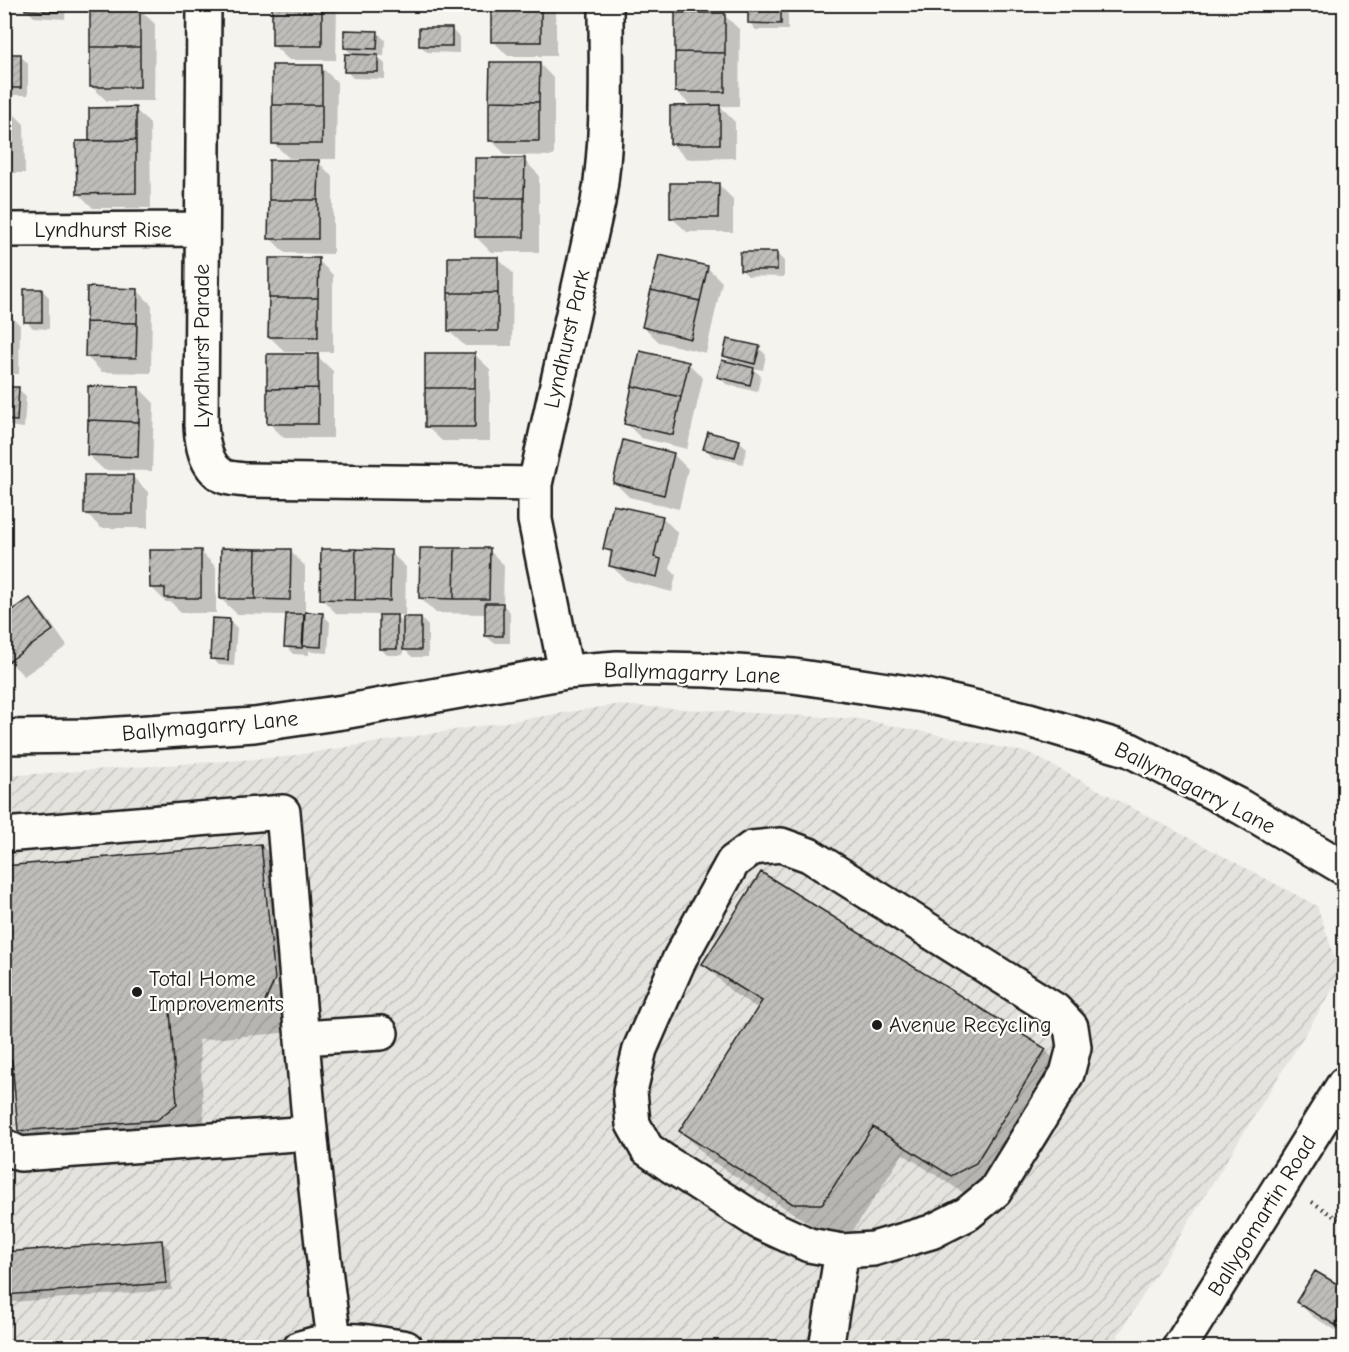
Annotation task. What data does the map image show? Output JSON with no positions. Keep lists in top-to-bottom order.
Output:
{
  "streets": {
    "street": [
      "Lyndhurst Rise",
      "Lyndhurst Park",
      "Lyndhurst Parade",
      "Ballymagarry Lane",
      "Ballygomartin Road"
    ]
  },
  "crossings": [
    ["Lyndhurst Rise", "Lyndhurst Parade"],
    ["Lyndhurst Park", "Lyndhurst Parade"],
    ["Lyndhurst Park", "Ballymagarry Lane"]
  ],
  "places": ["Total Home Improvements", "Avenue Recycling"]
}
